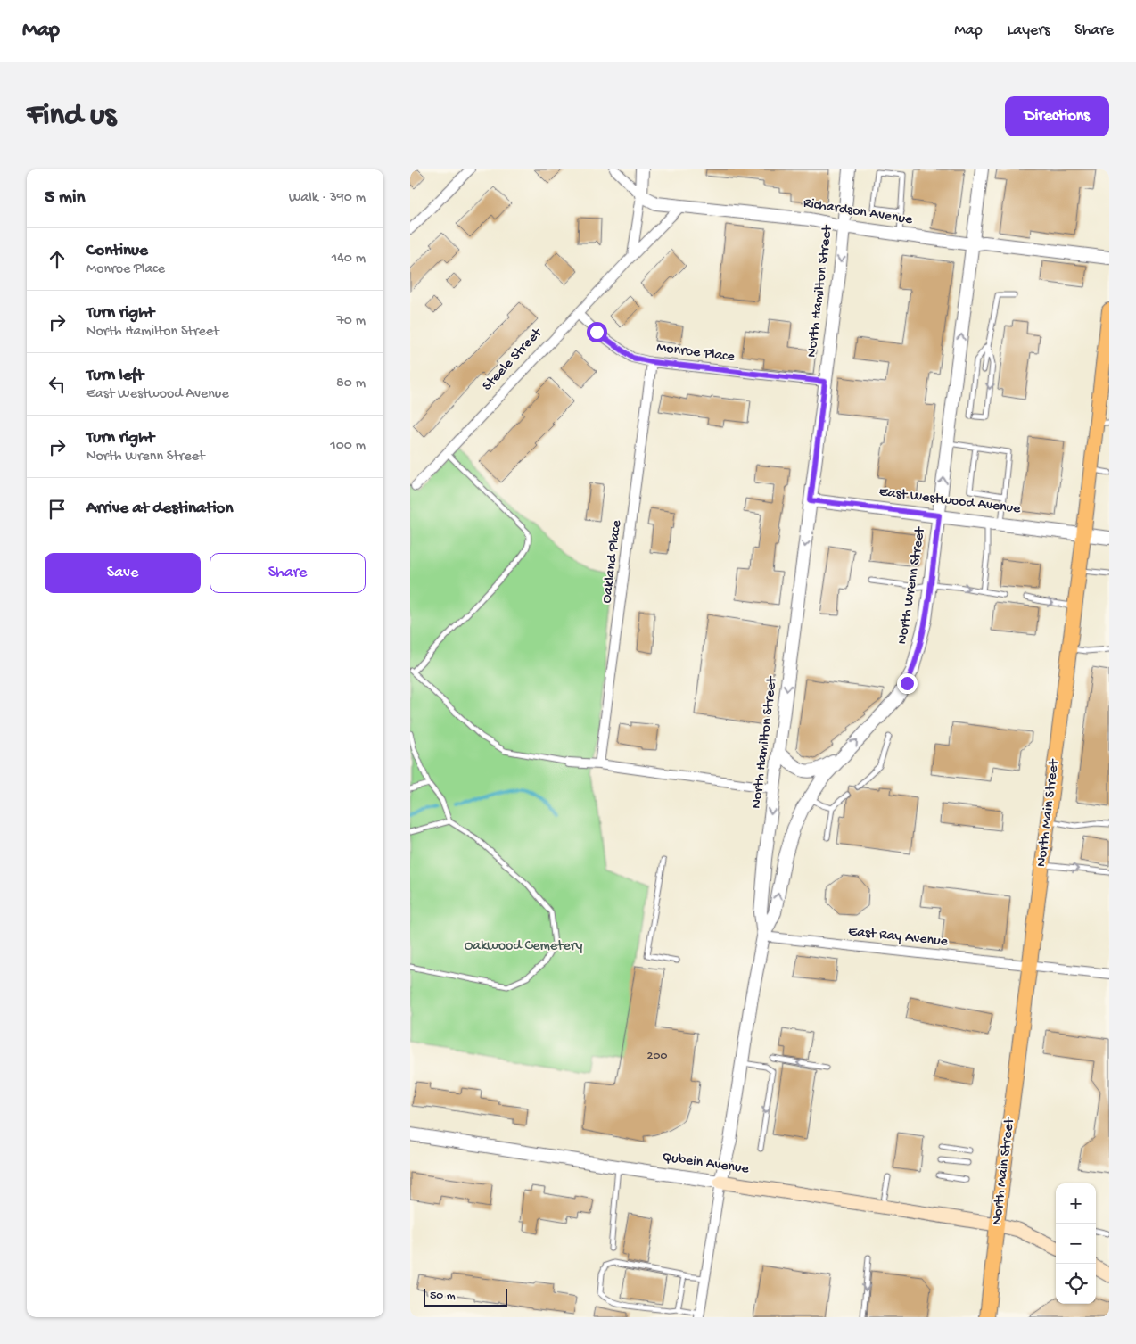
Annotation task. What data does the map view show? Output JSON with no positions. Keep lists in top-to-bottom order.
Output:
{
  "streets": {
    "main road": ["North Main Street", "Qubein Avenue"],
    "street": [
      "Richardson Avenue",
      "North Hamilton Street",
      "Monroe Place",
      "Steele Street",
      "East Westwood Avenue",
      "Oakland Place",
      "North Wrenn Street",
      "East Ray Avenue"
    ]
  },
  "crossings": [
    ["Richardson Avenue", "North Hamilton Street"],
    ["Richardson Avenue", "Steele Street"],
    ["Richardson Avenue", "North Wrenn Street"],
    ["North Hamilton Street", "Monroe Place"],
    ["North Hamilton Street", "East Westwood Avenue"],
    ["North Hamilton Street", "North Wrenn Street"],
    ["North Hamilton Street", "East Ray Avenue"],
    ["North Hamilton Street", "Qubein Avenue"],
    ["Monroe Place", "Steele Street"],
    ["Monroe Place", "Oakland Place"],
    ["East Westwood Avenue", "North Wrenn Street"],
    ["East Westwood Avenue", "North Main Street"],
    ["North Wrenn Street", "East Ray Avenue"],
    ["North Main Street", "East Ray Avenue"],
    ["North Main Street", "Qubein Avenue"]
  ],
  "one_way": ["North Hamilton Street", "North Wrenn Street"],
  "parks": ["Oakwood Cemetery"],
  "house_numbers": ["200"],
  "scale_bar": "50 m",
  "page": {
    "header": "Map",
    "nav": ["Map", "Layers", "Share"],
    "buttons": [
      "Directions",
      ["Save", "Share"]
    ],
    "title": "Find us",
    "heading": ["5 min", "Walk · 390 m"],
    "list": [
      ["Continue", "Monroe Place", "140 m"],
      ["Turn right", "North Hamilton Street", "70 m"],
      ["Turn left", "East Westwood Avenue", "80 m"],
      ["Turn right", "North Wrenn Street", "100 m"],
      "Arrive at destination"
    ],
    "map_buttons": ["+", "−"],
    "scale": "50 m"
  }
}
